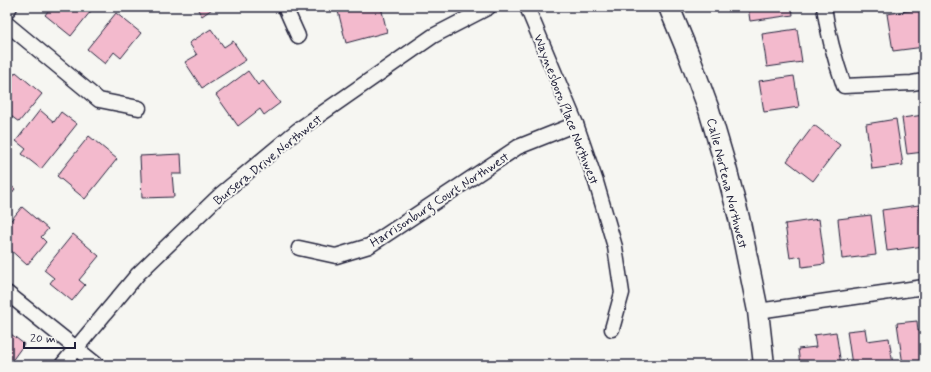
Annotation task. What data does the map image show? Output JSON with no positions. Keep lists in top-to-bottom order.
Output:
{
  "streets": {
    "street": [
      "Waynesboro Place Northwest",
      "Bursera Drive Northwest",
      "Calle Nortena Northwest",
      "Harrisonburg Court Northwest"
    ]
  },
  "crossings": [
    ["Waynesboro Place Northwest", "Harrisonburg Court Northwest"]
  ],
  "scale_bar": "20 m"
}
